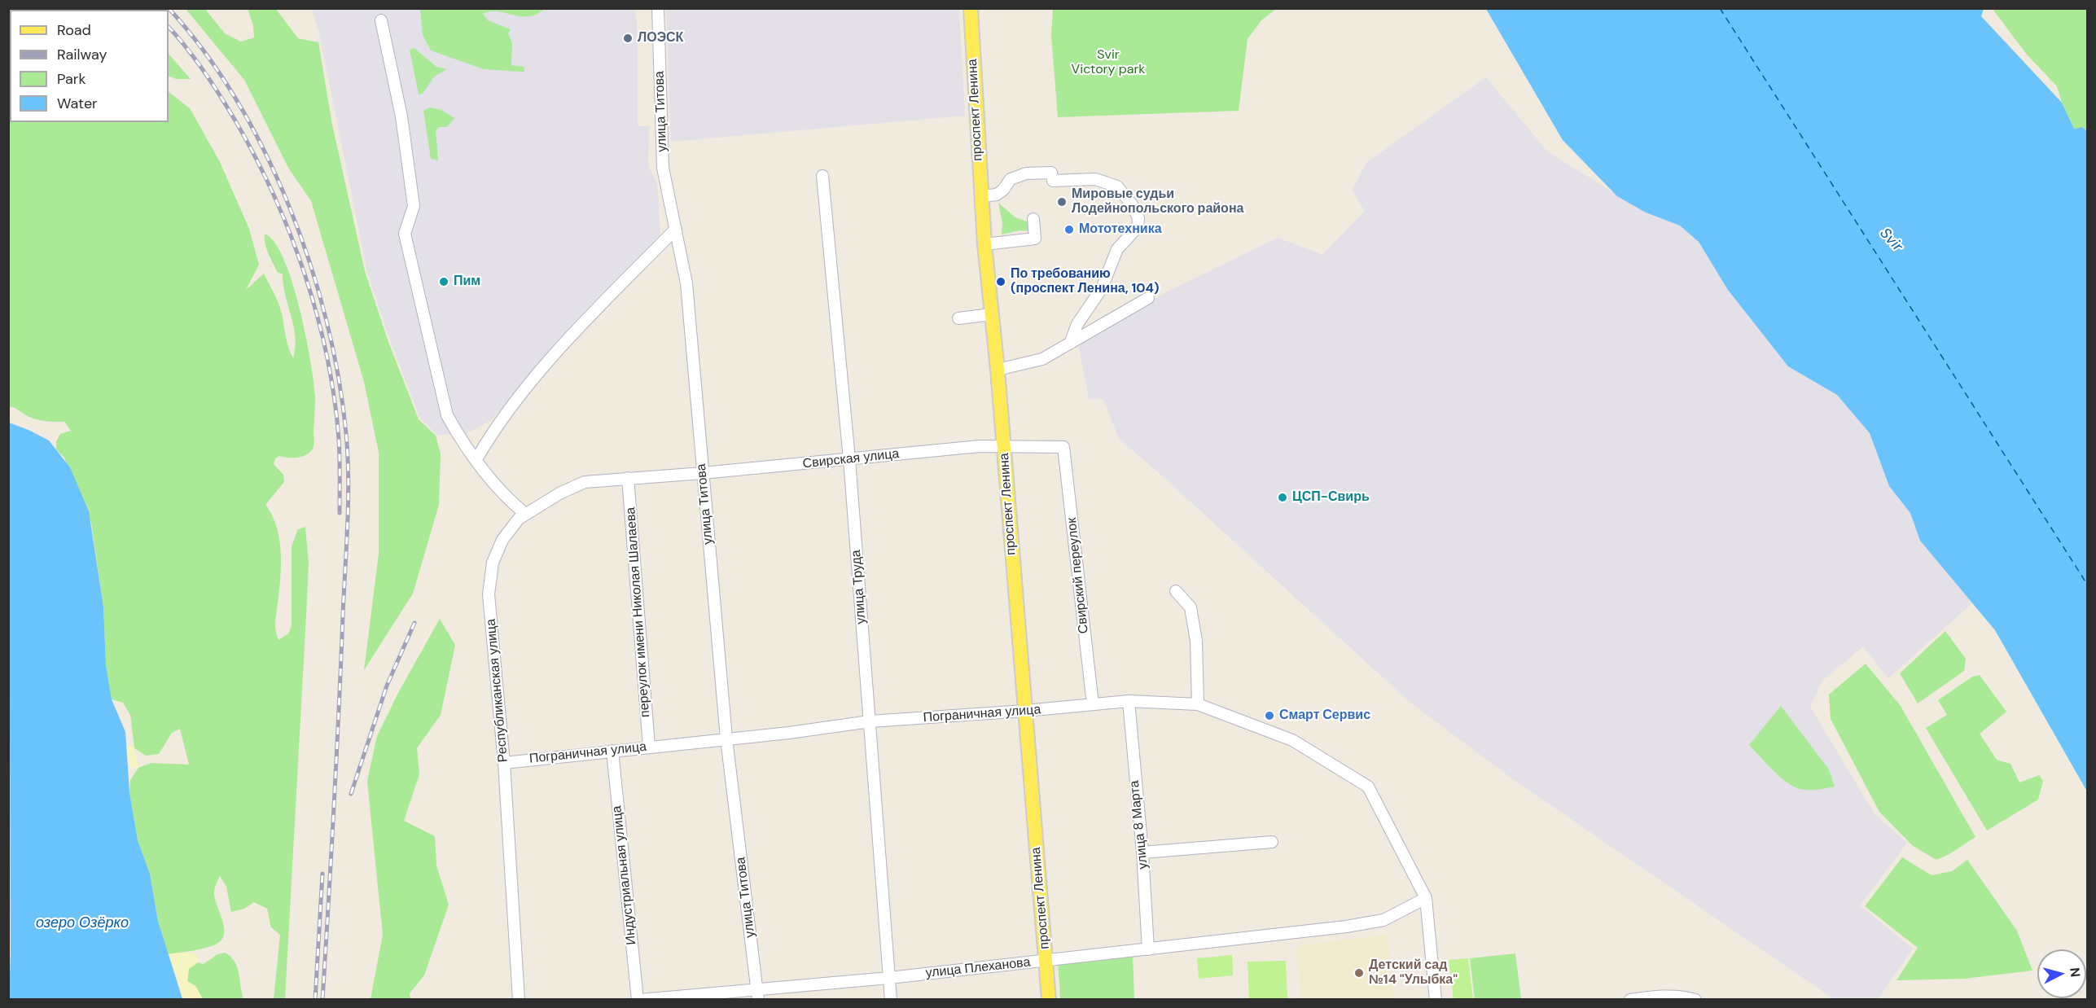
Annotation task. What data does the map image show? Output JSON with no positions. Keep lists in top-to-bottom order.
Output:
{
  "streets": {
    "main road": ["проспект Ленина"],
    "street": [
      "улица Титова",
      "Свирская улица",
      "Свирский переулок",
      "улица Труда",
      "переулок имени Николая Шалаева",
      "Республиканская улица",
      "Пограничная улица",
      "улица 8 Марта",
      "Индустриальная улица",
      "улица Плеханова"
    ]
  },
  "crossings": [
    ["проспект Ленина", "Свирская улица"],
    ["проспект Ленина", "Пограничная улица"],
    ["проспект Ленина", "улица Плеханова"],
    ["улица Титова", "Свирская улица"],
    ["улица Титова", "Пограничная улица"],
    ["улица Титова", "улица Плеханова"],
    ["Свирская улица", "Свирский переулок"],
    ["Свирская улица", "улица Труда"],
    ["Свирская улица", "переулок имени Николая Шалаева"],
    ["Свирская улица", "Республиканская улица"],
    ["Свирский переулок", "Пограничная улица"],
    ["улица Труда", "Пограничная улица"],
    ["улица Труда", "улица Плеханова"],
    ["переулок имени Николая Шалаева", "Республиканская улица"],
    ["переулок имени Николая Шалаева", "Пограничная улица"],
    ["Республиканская улица", "Пограничная улица"],
    ["Пограничная улица", "улица 8 Марта"],
    ["Пограничная улица", "Индустриальная улица"],
    ["Пограничная улица", "улица Плеханова"],
    ["улица 8 Марта", "улица Плеханова"],
    ["Индустриальная улица", "улица Плеханова"]
  ],
  "water": ["Svir", "озеро Озёрко"],
  "parks": ["Svir Victory park"],
  "places": [
    "ЛОЭСК",
    "Мировые судьи Лодейнопольского района",
    "Мототехника",
    "Пим",
    "По требованию (проспект Ленина, 104)",
    "ЦСП-Свирь",
    "Смарт Сервис",
    "Детский сад №14 \"Улыбка\""
  ],
  "legend": [
    "Road",
    "Railway",
    "Park",
    "Water"
  ],
  "north": "right"
}
